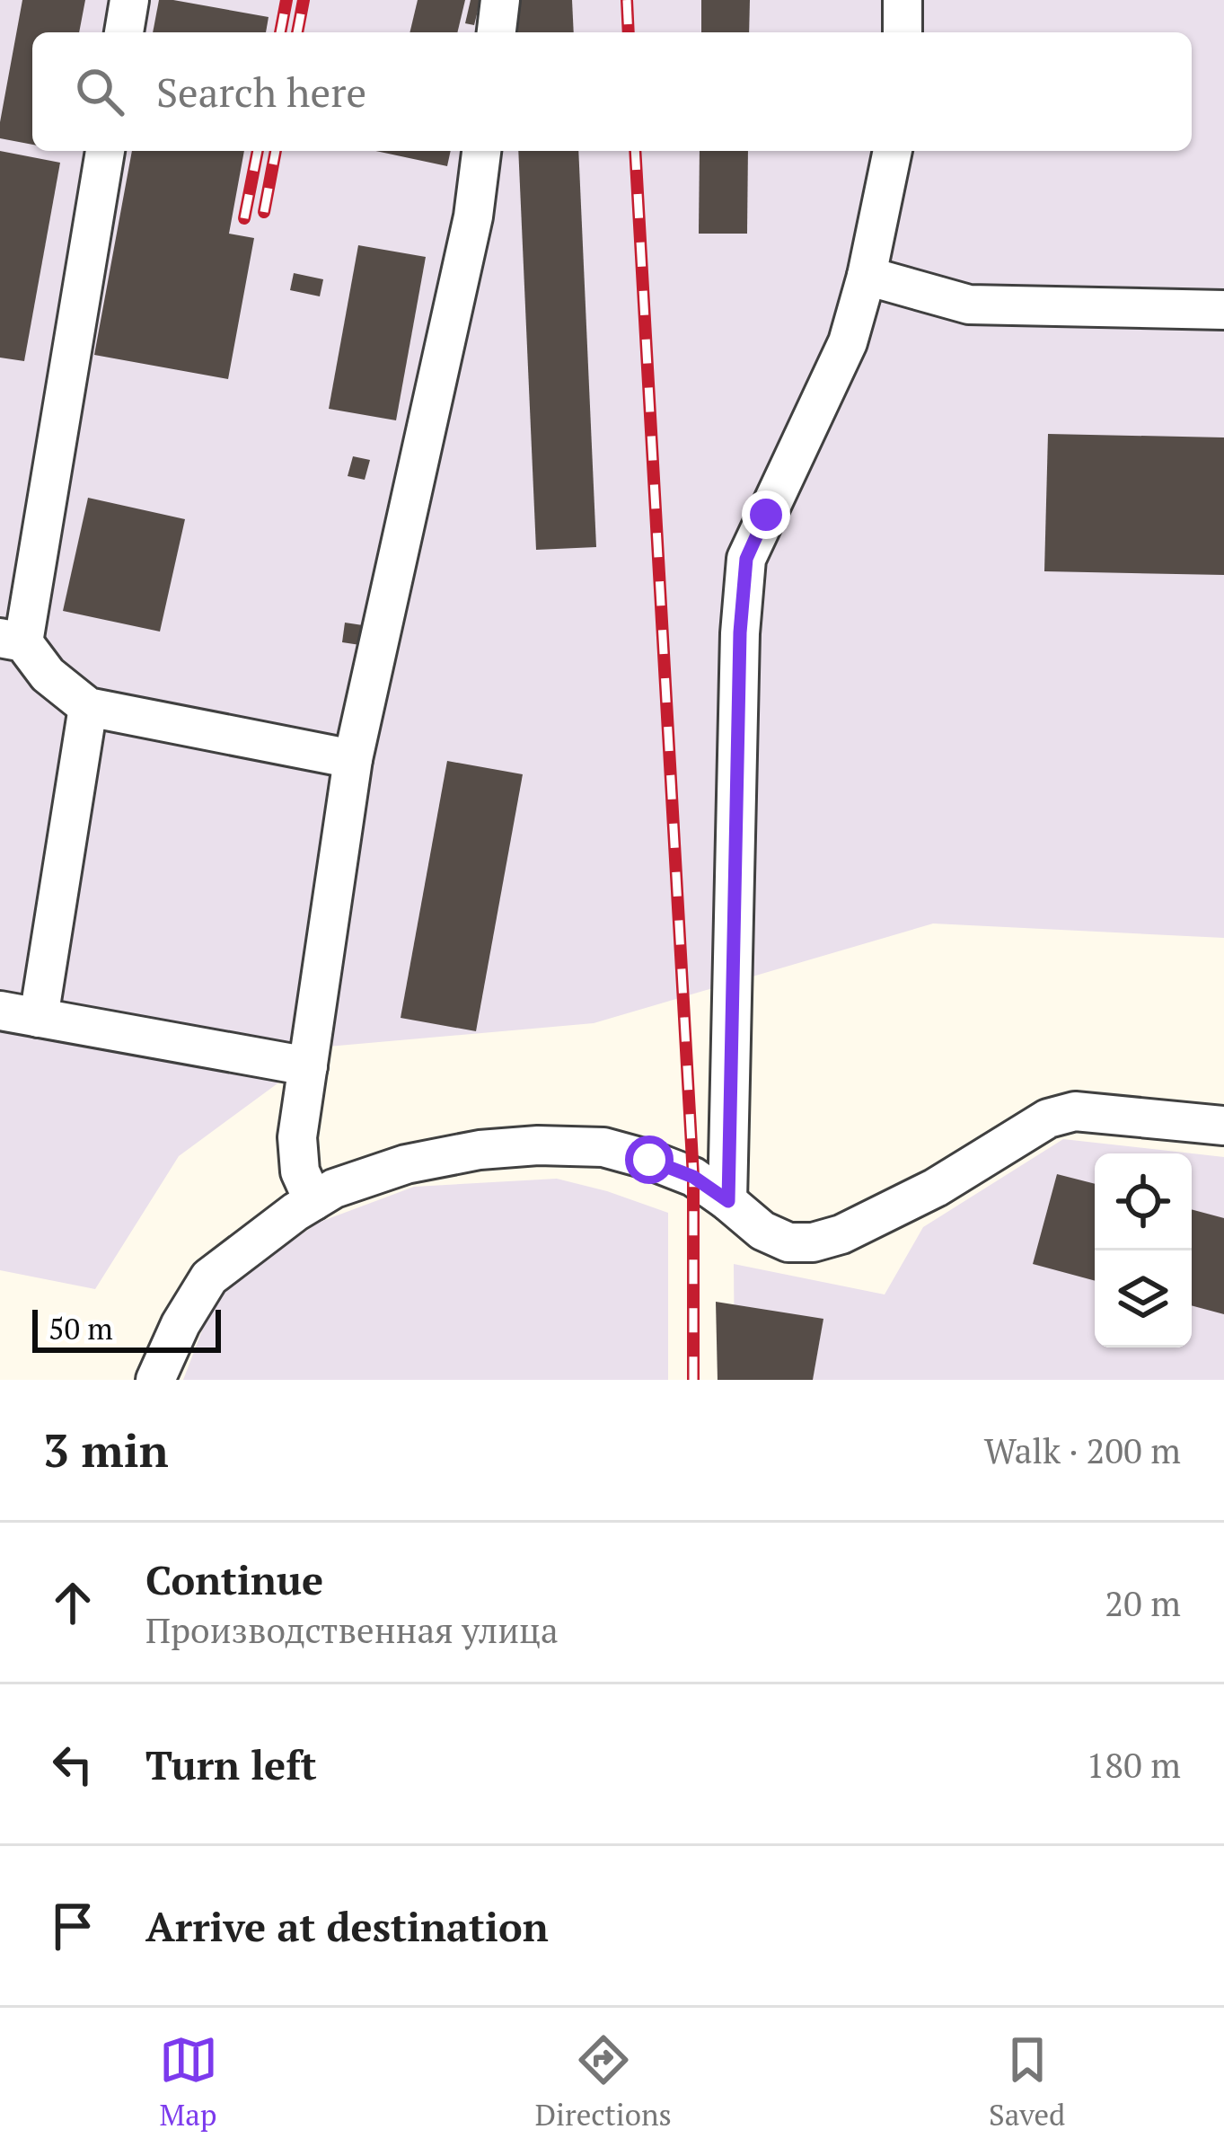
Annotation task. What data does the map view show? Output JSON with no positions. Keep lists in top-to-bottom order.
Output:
{
  "scale_bar": "50 m",
  "page": {
    "search": "Search here",
    "scale": "50 m",
    "heading": ["3 min", "Walk · 200 m"],
    "list": [
      ["Continue", "Производственная улица", "20 m"],
      ["Turn left", "180 m"],
      "Arrive at destination"
    ],
    "nav": ["Map", "Directions", "Saved"]
  }
}
